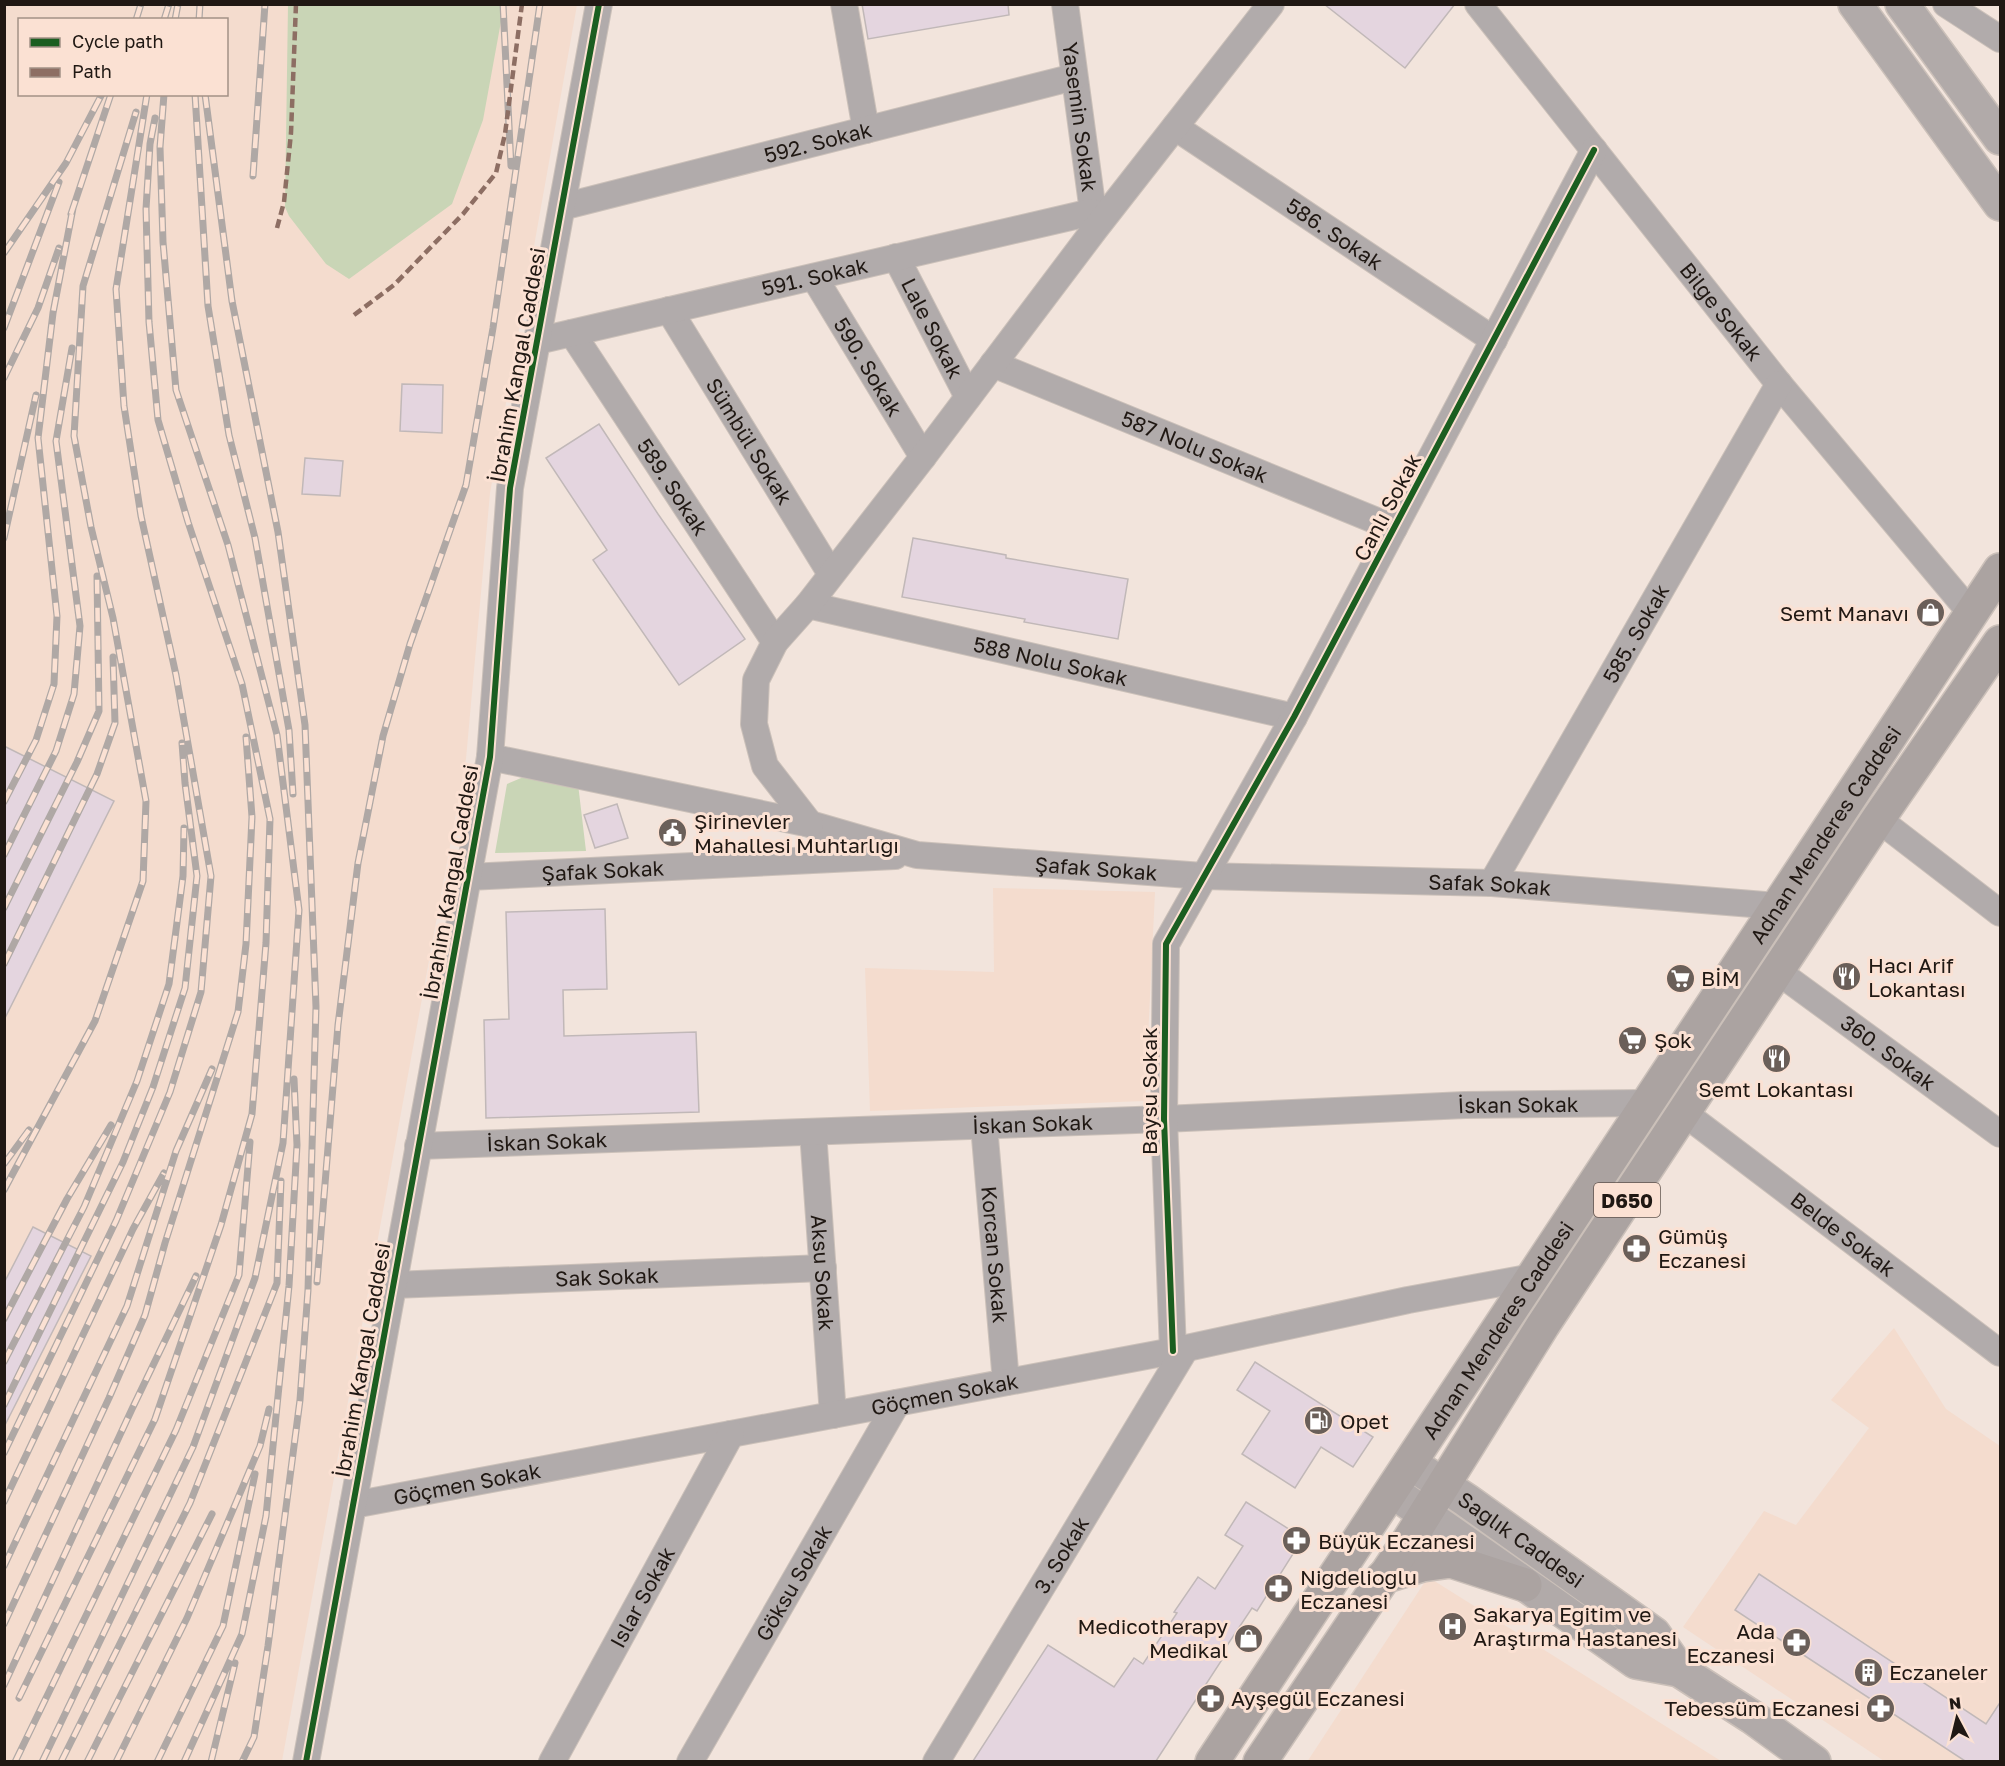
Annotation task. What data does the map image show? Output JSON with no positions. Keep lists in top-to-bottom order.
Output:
{
  "streets": {
    "main road": ["Adnan Menderes Caddesi", "D650", "Sağlık Caddesi"],
    "street": [
      "Yasemin Sokak",
      "592. Sokak",
      "586. Sokak",
      "591. Sokak",
      "Bilge Sokak",
      "Lale Sokak",
      "İbrahim Kangal Caddesi",
      "590. Sokak",
      "Sümbül Sokak",
      "587 Nolu Sokak",
      "589. Sokak",
      "Canlı Sokak",
      "585. Sokak",
      "588 Nolu Sokak",
      "Şafak Sokak",
      "Safak Sokak",
      "360. Sokak",
      "Baysu Sokak",
      "İskan Sokak",
      "Belde Sokak",
      "Korcan Sokak",
      "Aksu Sokak",
      "Sak Sokak",
      "Göçmen Sokak",
      "3. Sokak",
      "Göksu Sokak",
      "Islar Sokak"
    ]
  },
  "crossings": [
    ["Yasemin Sokak", "592. Sokak"],
    ["Yasemin Sokak", "591. Sokak"],
    ["592. Sokak", "İbrahim Kangal Caddesi"],
    ["586. Sokak", "Canlı Sokak"],
    ["591. Sokak", "Lale Sokak"],
    ["591. Sokak", "İbrahim Kangal Caddesi"],
    ["591. Sokak", "590. Sokak"],
    ["591. Sokak", "Sümbül Sokak"],
    ["591. Sokak", "589. Sokak"],
    ["Bilge Sokak", "Canlı Sokak"],
    ["Bilge Sokak", "585. Sokak"],
    ["Bilge Sokak", "Adnan Menderes Caddesi"],
    ["İbrahim Kangal Caddesi", "Şafak Sokak"],
    ["İbrahim Kangal Caddesi", "İskan Sokak"],
    ["İbrahim Kangal Caddesi", "Sak Sokak"],
    ["İbrahim Kangal Caddesi", "Göçmen Sokak"],
    ["587 Nolu Sokak", "Canlı Sokak"],
    ["Canlı Sokak", "588 Nolu Sokak"],
    ["Canlı Sokak", "Şafak Sokak"],
    ["Canlı Sokak", "Safak Sokak"],
    ["Canlı Sokak", "Baysu Sokak"],
    ["585. Sokak", "Safak Sokak"],
    ["Adnan Menderes Caddesi", "Safak Sokak"],
    ["Adnan Menderes Caddesi", "360. Sokak"],
    ["Adnan Menderes Caddesi", "İskan Sokak"],
    ["Adnan Menderes Caddesi", "Belde Sokak"],
    ["Adnan Menderes Caddesi", "Göçmen Sokak"],
    ["Adnan Menderes Caddesi", "Sağlık Caddesi"],
    ["Şafak Sokak", "Safak Sokak"],
    ["Şafak Sokak", "Baysu Sokak"],
    ["Safak Sokak", "Baysu Sokak"],
    ["Baysu Sokak", "İskan Sokak"],
    ["Baysu Sokak", "Göçmen Sokak"],
    ["Baysu Sokak", "3. Sokak"],
    ["İskan Sokak", "Korcan Sokak"],
    ["İskan Sokak", "Aksu Sokak"],
    ["Korcan Sokak", "Göçmen Sokak"],
    ["Aksu Sokak", "Sak Sokak"],
    ["Aksu Sokak", "Göçmen Sokak"],
    ["Göçmen Sokak", "3. Sokak"],
    ["Göçmen Sokak", "Göksu Sokak"],
    ["Göçmen Sokak", "Islar Sokak"]
  ],
  "places": {
    "shop": ["Semt Manavı", "Medicotherapy Medikal"],
    "public building": ["Şirinevler Mahallesi Muhtarlığı"],
    "restaurant": ["Hacı Arif Lokantası", "Semt Lokantası"],
    "supermarket": ["BİM", "Şok"],
    "pharmacy": [
      "Gümüş Eczanesi",
      "Büyük Eczanesi",
      "Niğdelioğlu Eczanesi",
      "Ada Eczanesi",
      "Ayşegül Eczanesi",
      "Tebessüm Eczanesi"
    ],
    "fuel station": ["Opet"],
    "hospital": ["Sakarya Eğitim ve Araştırma Hastanesi"],
    "building": ["Eczaneler"]
  },
  "legend": ["Cycle path", "Path"],
  "north": "top"
}
